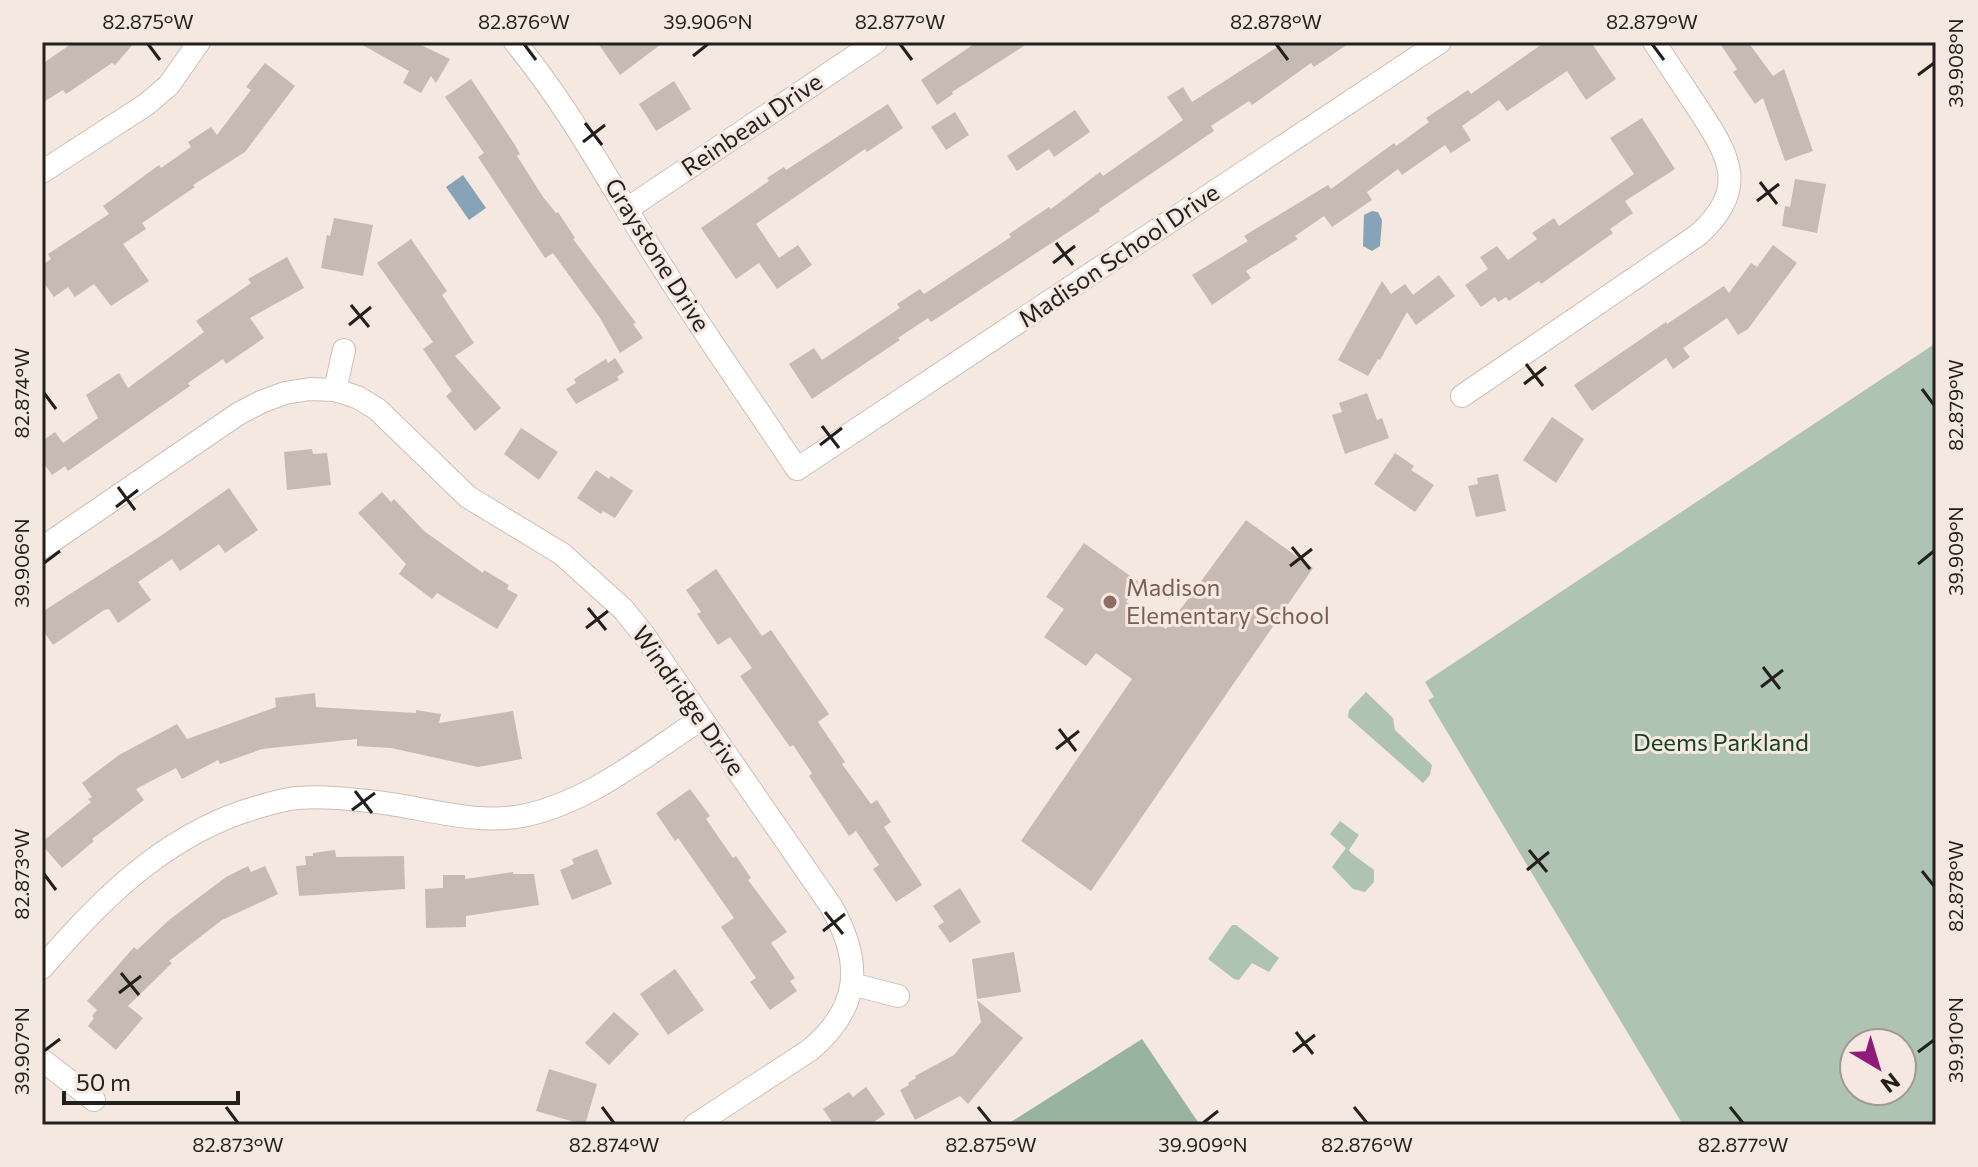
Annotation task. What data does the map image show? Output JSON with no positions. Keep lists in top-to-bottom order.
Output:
{
  "streets": {
    "street": [
      "Reinbeau Drive",
      "Graystone Drive",
      "Madison School Drive",
      "Windridge Drive"
    ]
  },
  "crossings": [
    ["Reinbeau Drive", "Graystone Drive"],
    ["Graystone Drive", "Madison School Drive"]
  ],
  "parks": ["Deems Parkland"],
  "places": ["Madison Elementary School"],
  "scale_bar": "50 m",
  "north": "bottom right",
  "coordinates": [
    "82.875°W",
    "82.876°W",
    "39.906°N",
    "82.877°W",
    "82.878°W",
    "82.879°W",
    "39.908°N",
    "82.874°W",
    "39.909°N",
    "82.873°W",
    "39.910°N",
    "39.907°N"
  ]
}
